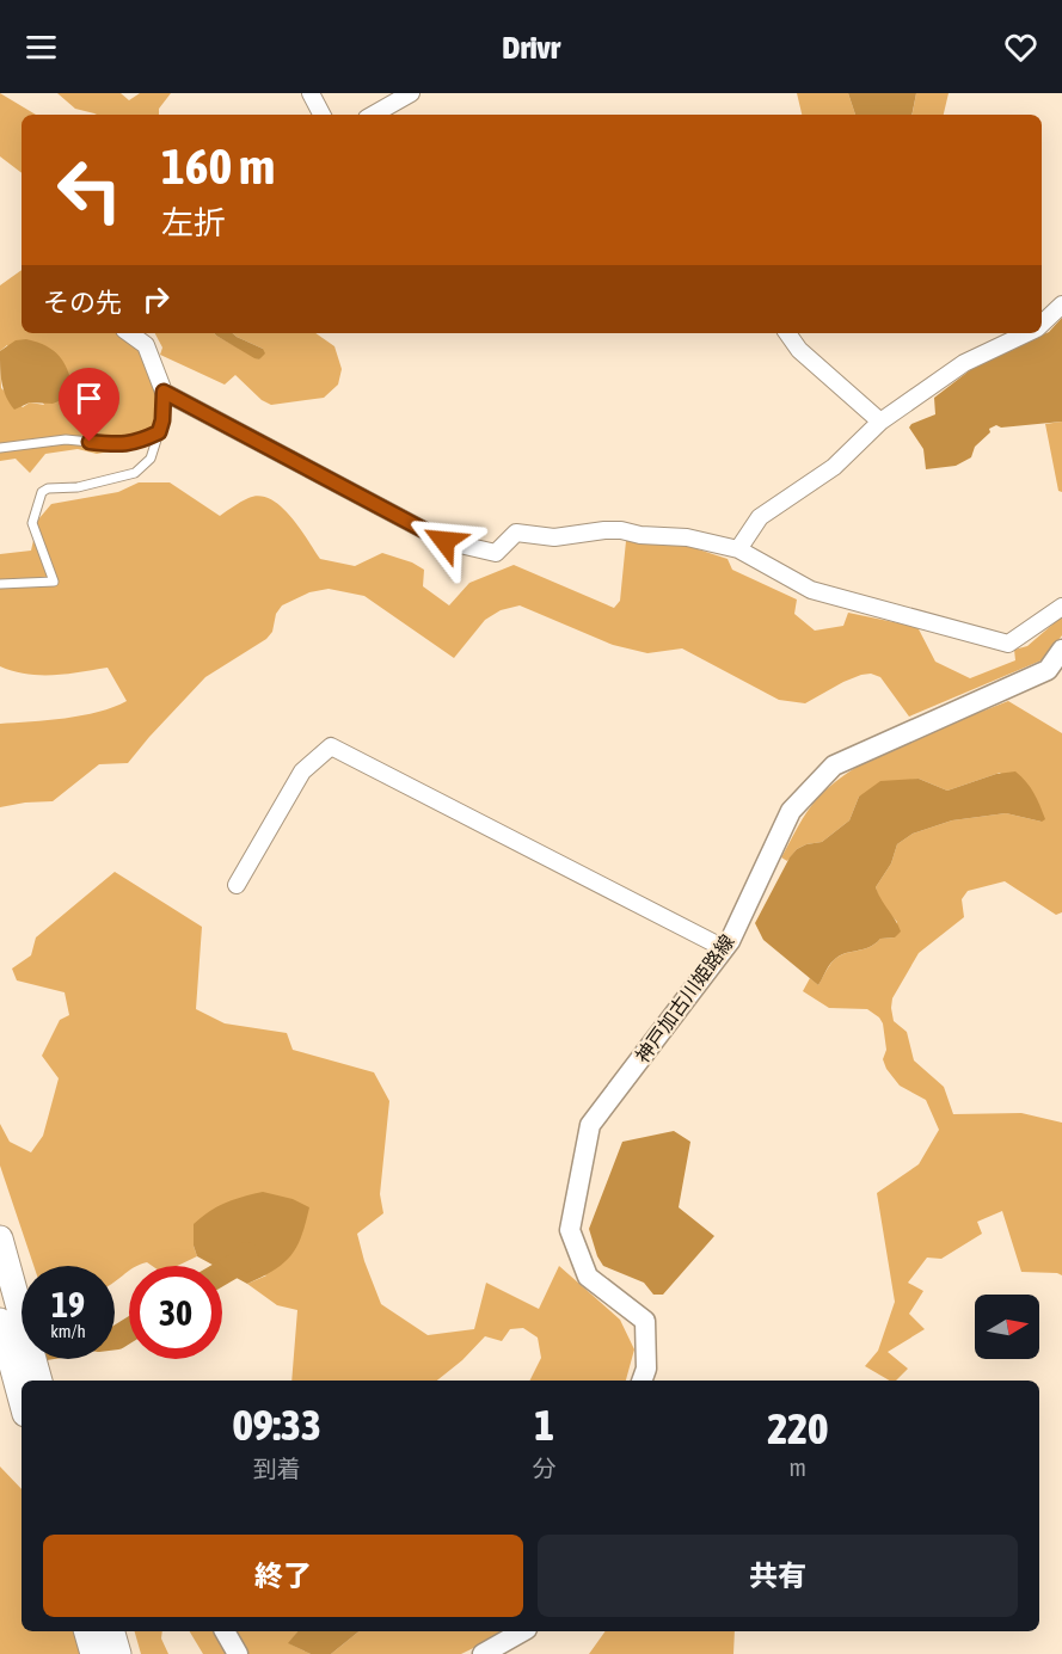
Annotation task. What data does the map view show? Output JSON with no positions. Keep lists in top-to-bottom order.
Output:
{
  "streets": {
    "street": ["神戸加古川姫路線"]
  },
  "north": "right",
  "page": {
    "header": "Drivr",
    "turn": ["160 m", "左折"],
    "then": "その先",
    "speed": "19 km/h",
    "limit": "30",
    "eta": [
      "09:33",
      "到着",
      "1",
      "分",
      "220",
      "m"
    ],
    "buttons": ["終了", "共有"]
  }
}
